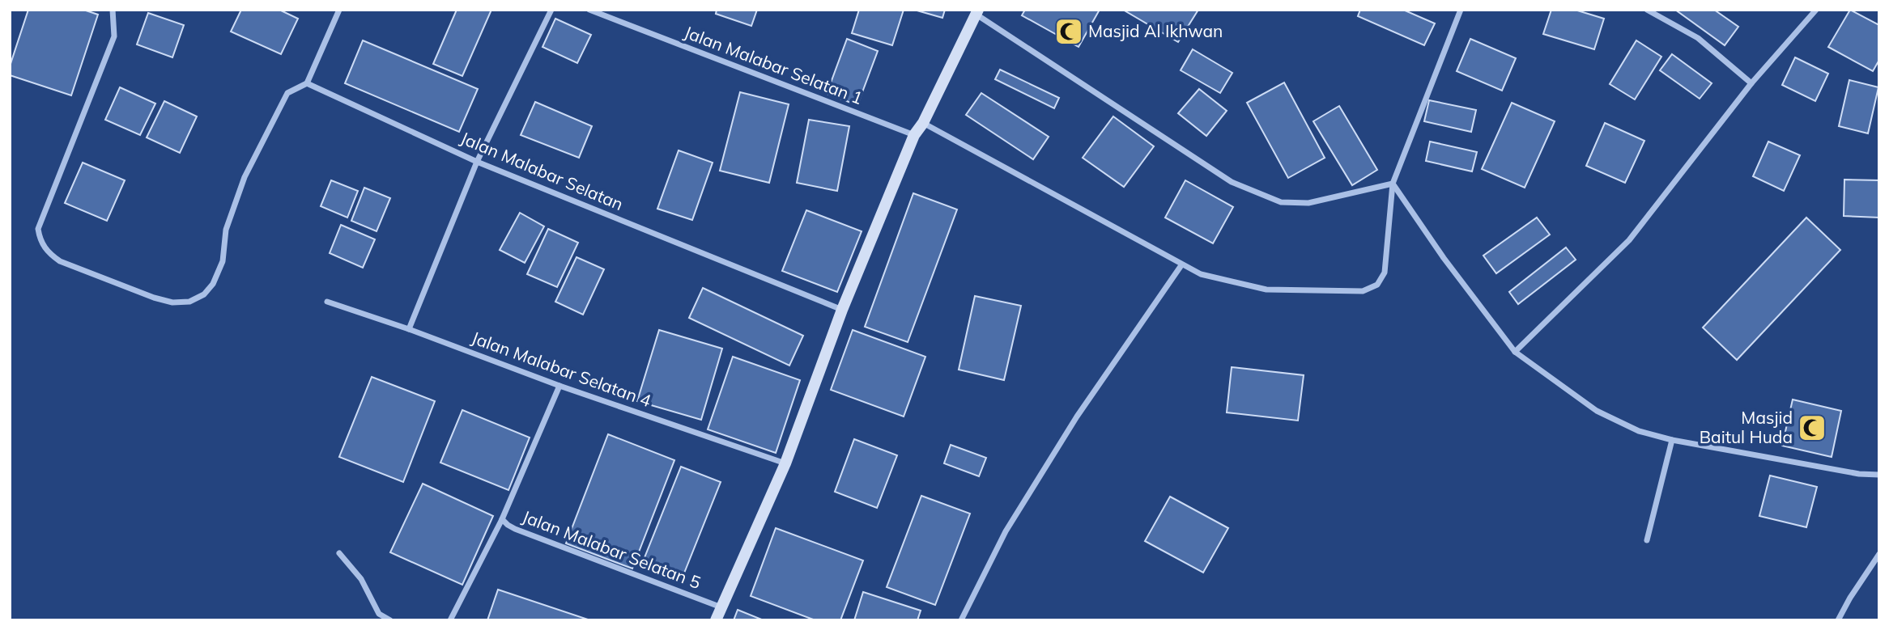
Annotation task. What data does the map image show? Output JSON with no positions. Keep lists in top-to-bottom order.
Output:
{
  "streets": {
    "street": [
      "Jalan Malabar Selatan 1",
      "Jalan Malabar Selatan",
      "Jalan Malabar Selatan 4",
      "Jalan Malabar Selatan 5"
    ]
  },
  "crossings": [
    ["Jalan Malabar Selatan 4", "Jalan Malabar Selatan 5"]
  ],
  "places": {
    "mosque": ["Masjid Al Ikhwan", "Masjid Baitul Huda"]
  }
}
